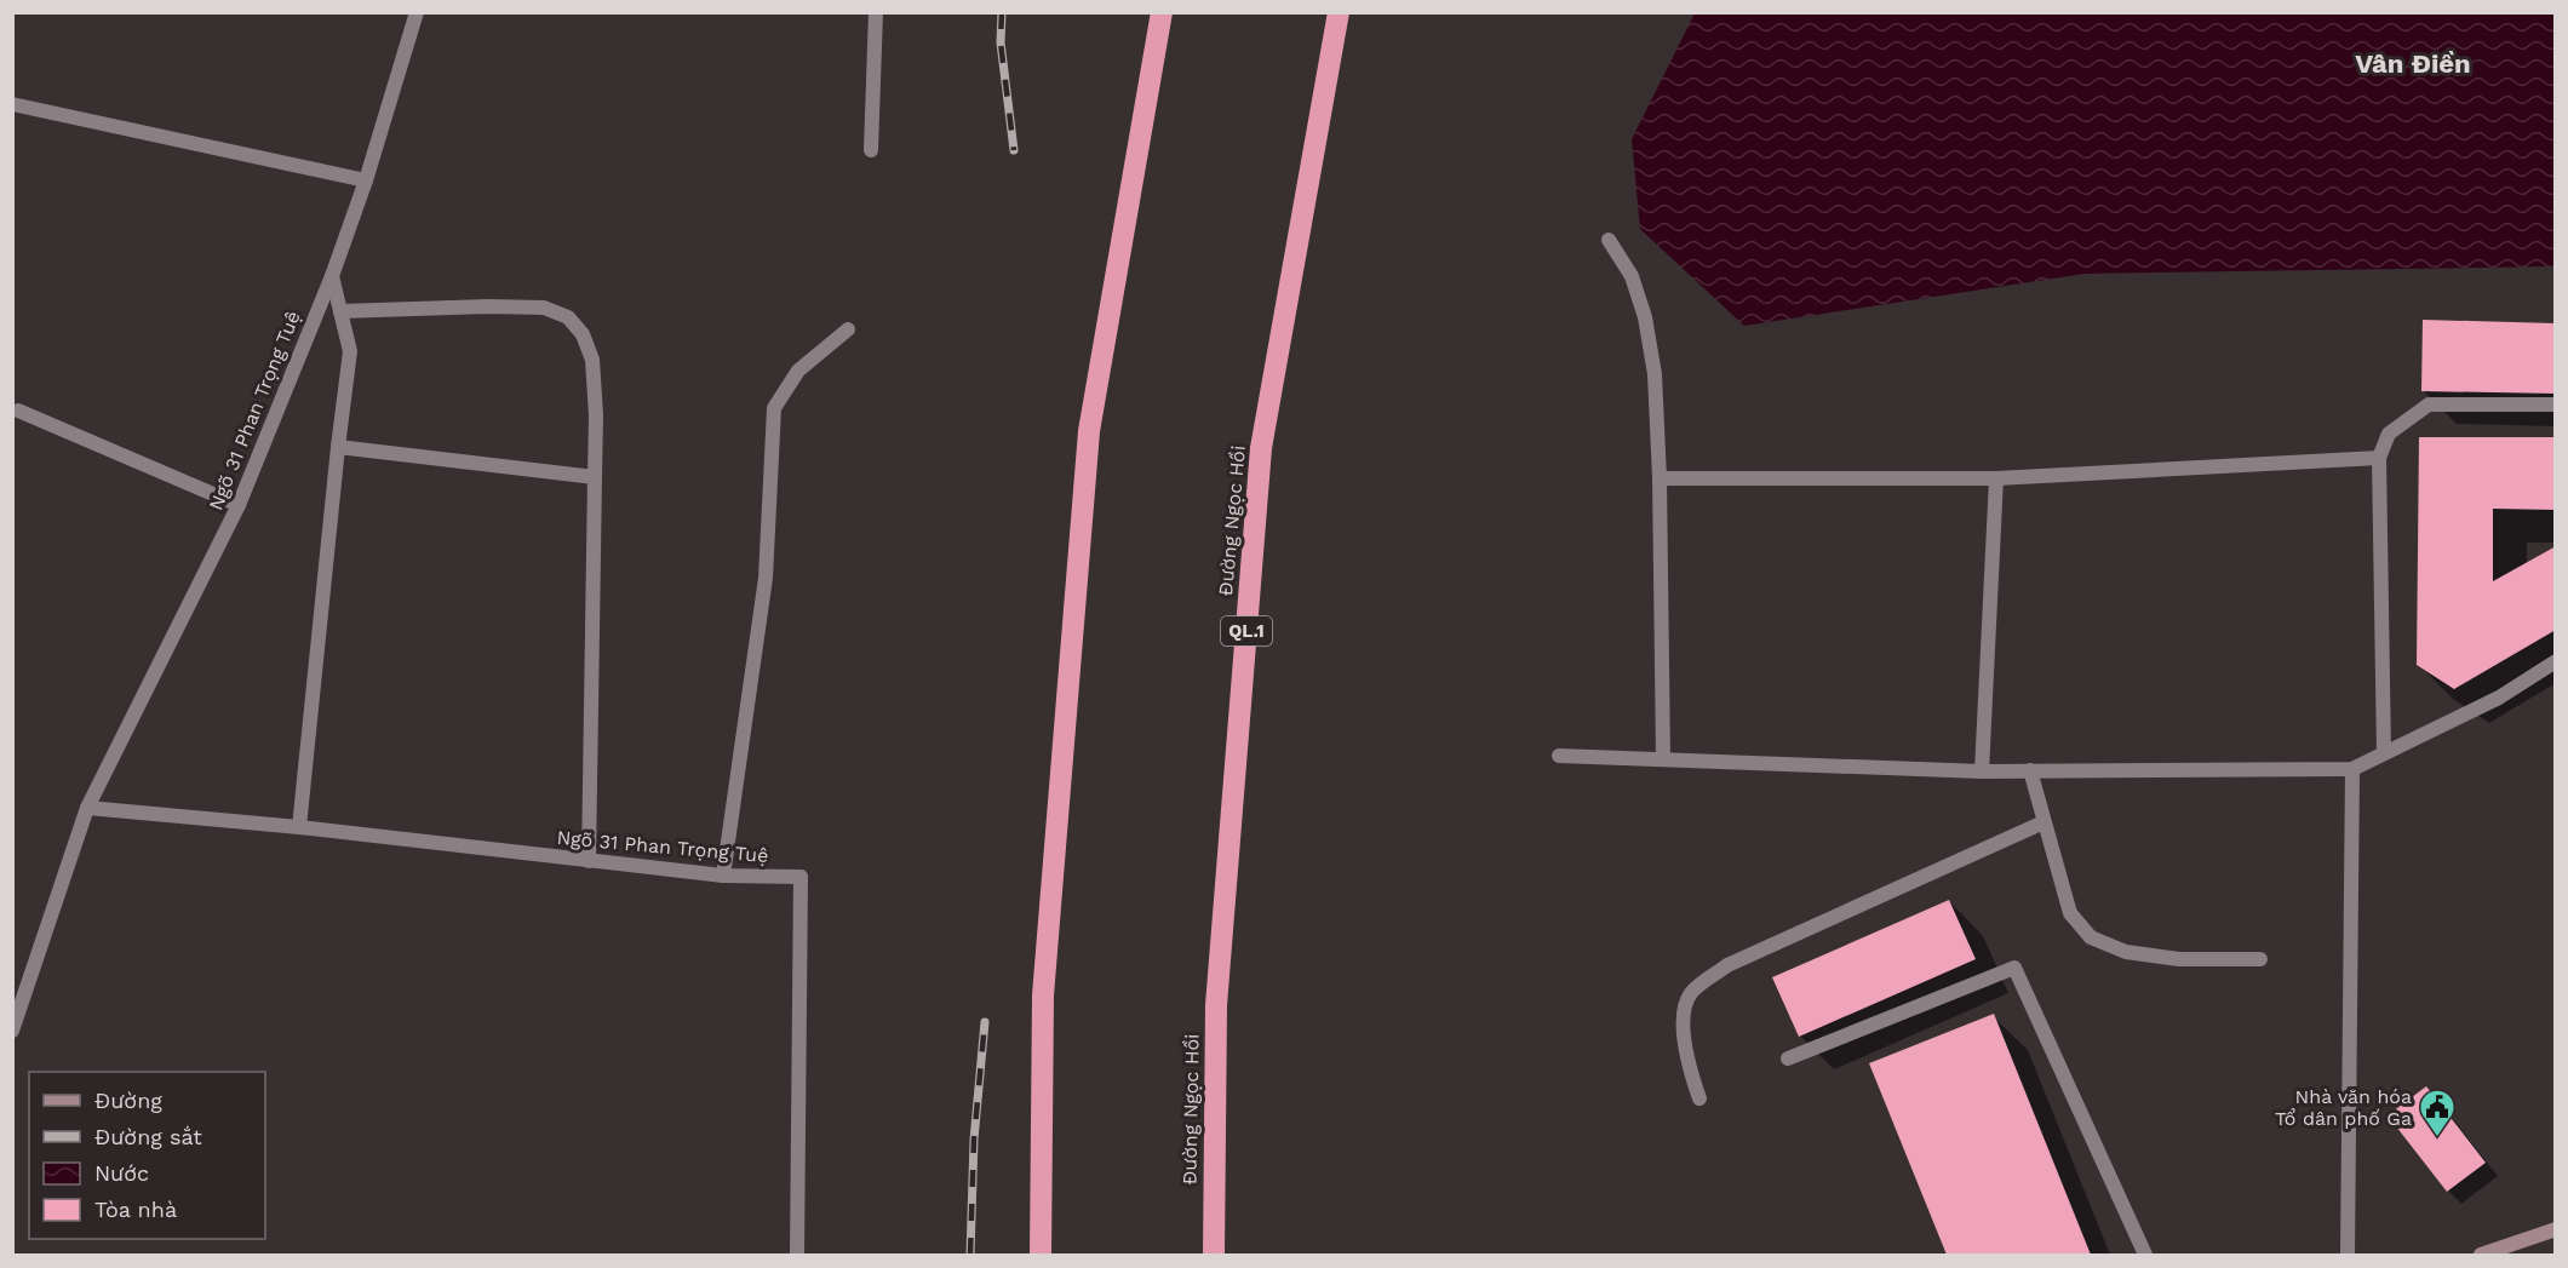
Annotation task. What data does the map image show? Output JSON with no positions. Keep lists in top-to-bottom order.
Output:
{
  "streets": {
    "highway": ["Đường Ngọc Hồi", "QL.1"],
    "street": ["Ngõ 31 Phan Trọng Tuệ"]
  },
  "districts": ["Vân Điền"],
  "places": {
    "public building": ["Nhà văn hóa Tổ dân phố Ga"]
  },
  "legend": [
    "Đường",
    "Đường sắt",
    "Nước",
    "Tòa nhà"
  ]
}
